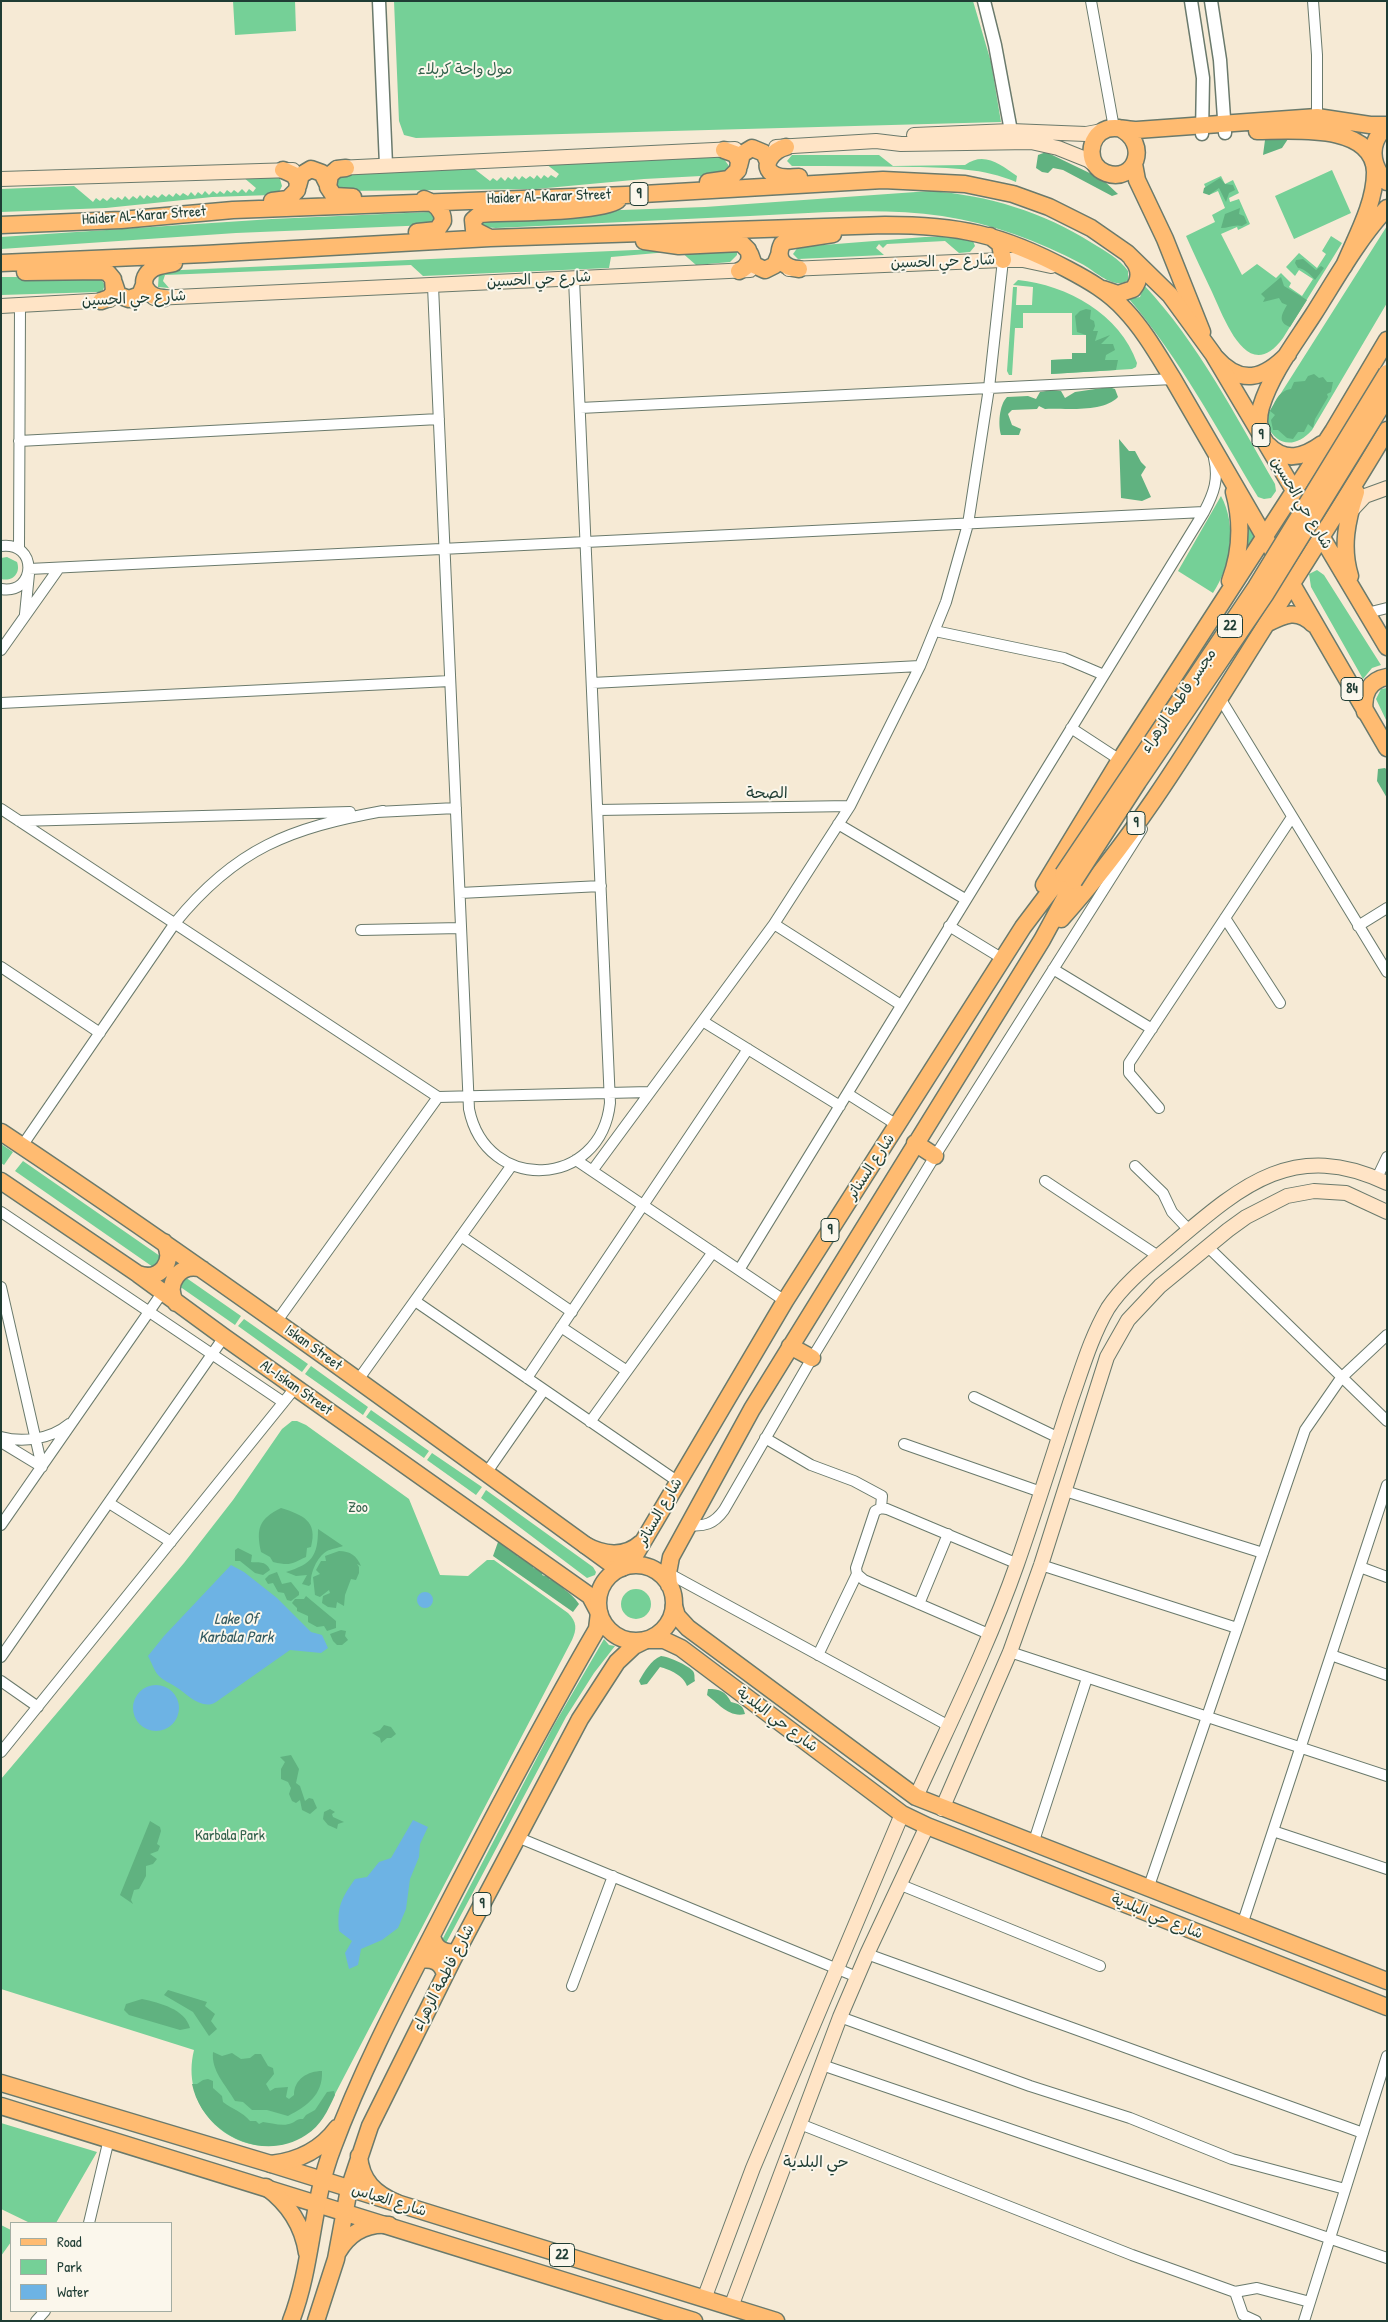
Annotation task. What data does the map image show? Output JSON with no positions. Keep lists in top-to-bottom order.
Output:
{
  "streets": {
    "main road": [
      "9",
      "Haider Al-Karar Street",
      "شارع حي الحسين",
      "22",
      "84",
      "مجسر فاطمة الزهراء",
      "شارع السناتر",
      "Iskan Street",
      "Al-Iskan Street",
      "شارع حي البلدية",
      "شارع فاطمة الزهراء",
      "شارع العباس"
    ]
  },
  "crossings": [
    ["9", "شارع حي الحسين"],
    ["9", "84"],
    ["9", "شارع السناتر"],
    ["9", "Iskan Street"],
    ["9", "Al-Iskan Street"],
    ["9", "شارع حي البلدية"],
    ["9", "شارع فاطمة الزهراء"],
    ["Haider Al-Karar Street", "شارع حي الحسين"],
    ["مجسر فاطمة الزهراء", "شارع السناتر"],
    ["شارع السناتر", "Iskan Street"],
    ["شارع السناتر", "Al-Iskan Street"],
    ["شارع السناتر", "شارع حي البلدية"],
    ["شارع السناتر", "شارع فاطمة الزهراء"],
    ["Iskan Street", "Al-Iskan Street"],
    ["Iskan Street", "شارع حي البلدية"],
    ["Iskan Street", "شارع فاطمة الزهراء"],
    ["Al-Iskan Street", "شارع حي البلدية"],
    ["Al-Iskan Street", "شارع فاطمة الزهراء"],
    ["شارع حي البلدية", "شارع فاطمة الزهراء"],
    ["شارع فاطمة الزهراء", "شارع العباس"]
  ],
  "districts": ["الصحة", "حي البلدية"],
  "water": ["Lake Of Karbala Park"],
  "parks": ["مول واحة كربلاء", "Zoo", "Karbala Park"],
  "legend": ["Road", "Park", "Water"]
}
